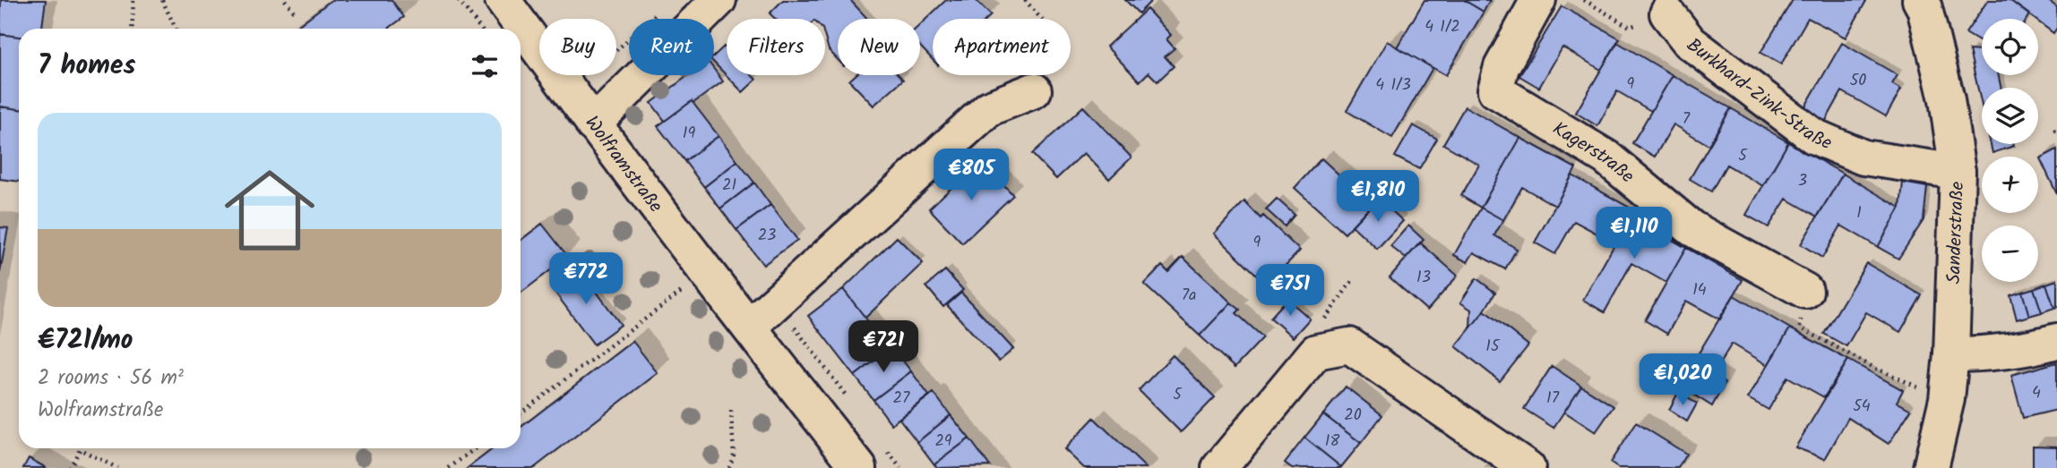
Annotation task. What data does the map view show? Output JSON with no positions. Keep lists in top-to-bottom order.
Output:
{
  "streets": {
    "street": [
      "Burkhard-Zink-Straße",
      "Kagerstraße",
      "Wolframstraße",
      "Sanderstraße"
    ]
  },
  "crossings": [
    ["Burkhard-Zink-Straße", "Sanderstraße"]
  ],
  "house_numbers": [
    "4 1/2",
    "50",
    "9",
    "4 1/3",
    "7",
    "19",
    "5",
    "3",
    "21",
    "1",
    "23",
    "9",
    "13",
    "14",
    "7a",
    "15",
    "4",
    "5",
    "27",
    "17",
    "54",
    "20",
    "29",
    "18"
  ],
  "page": {
    "map_buttons": ["+", "−"],
    "chip": [
      "Buy",
      "Rent",
      "Filters",
      "New",
      "Apartment"
    ],
    "heading": "7 homes",
    "list": [
      {
        "name": "€721/mo",
        "note": "2 rooms · 56 m² · Wolframstraße"
      }
    ],
    "price": [
      "€805",
      "€1,810",
      "€1,110",
      "€772",
      "€751",
      "€721",
      "€1,020"
    ]
  }
}
